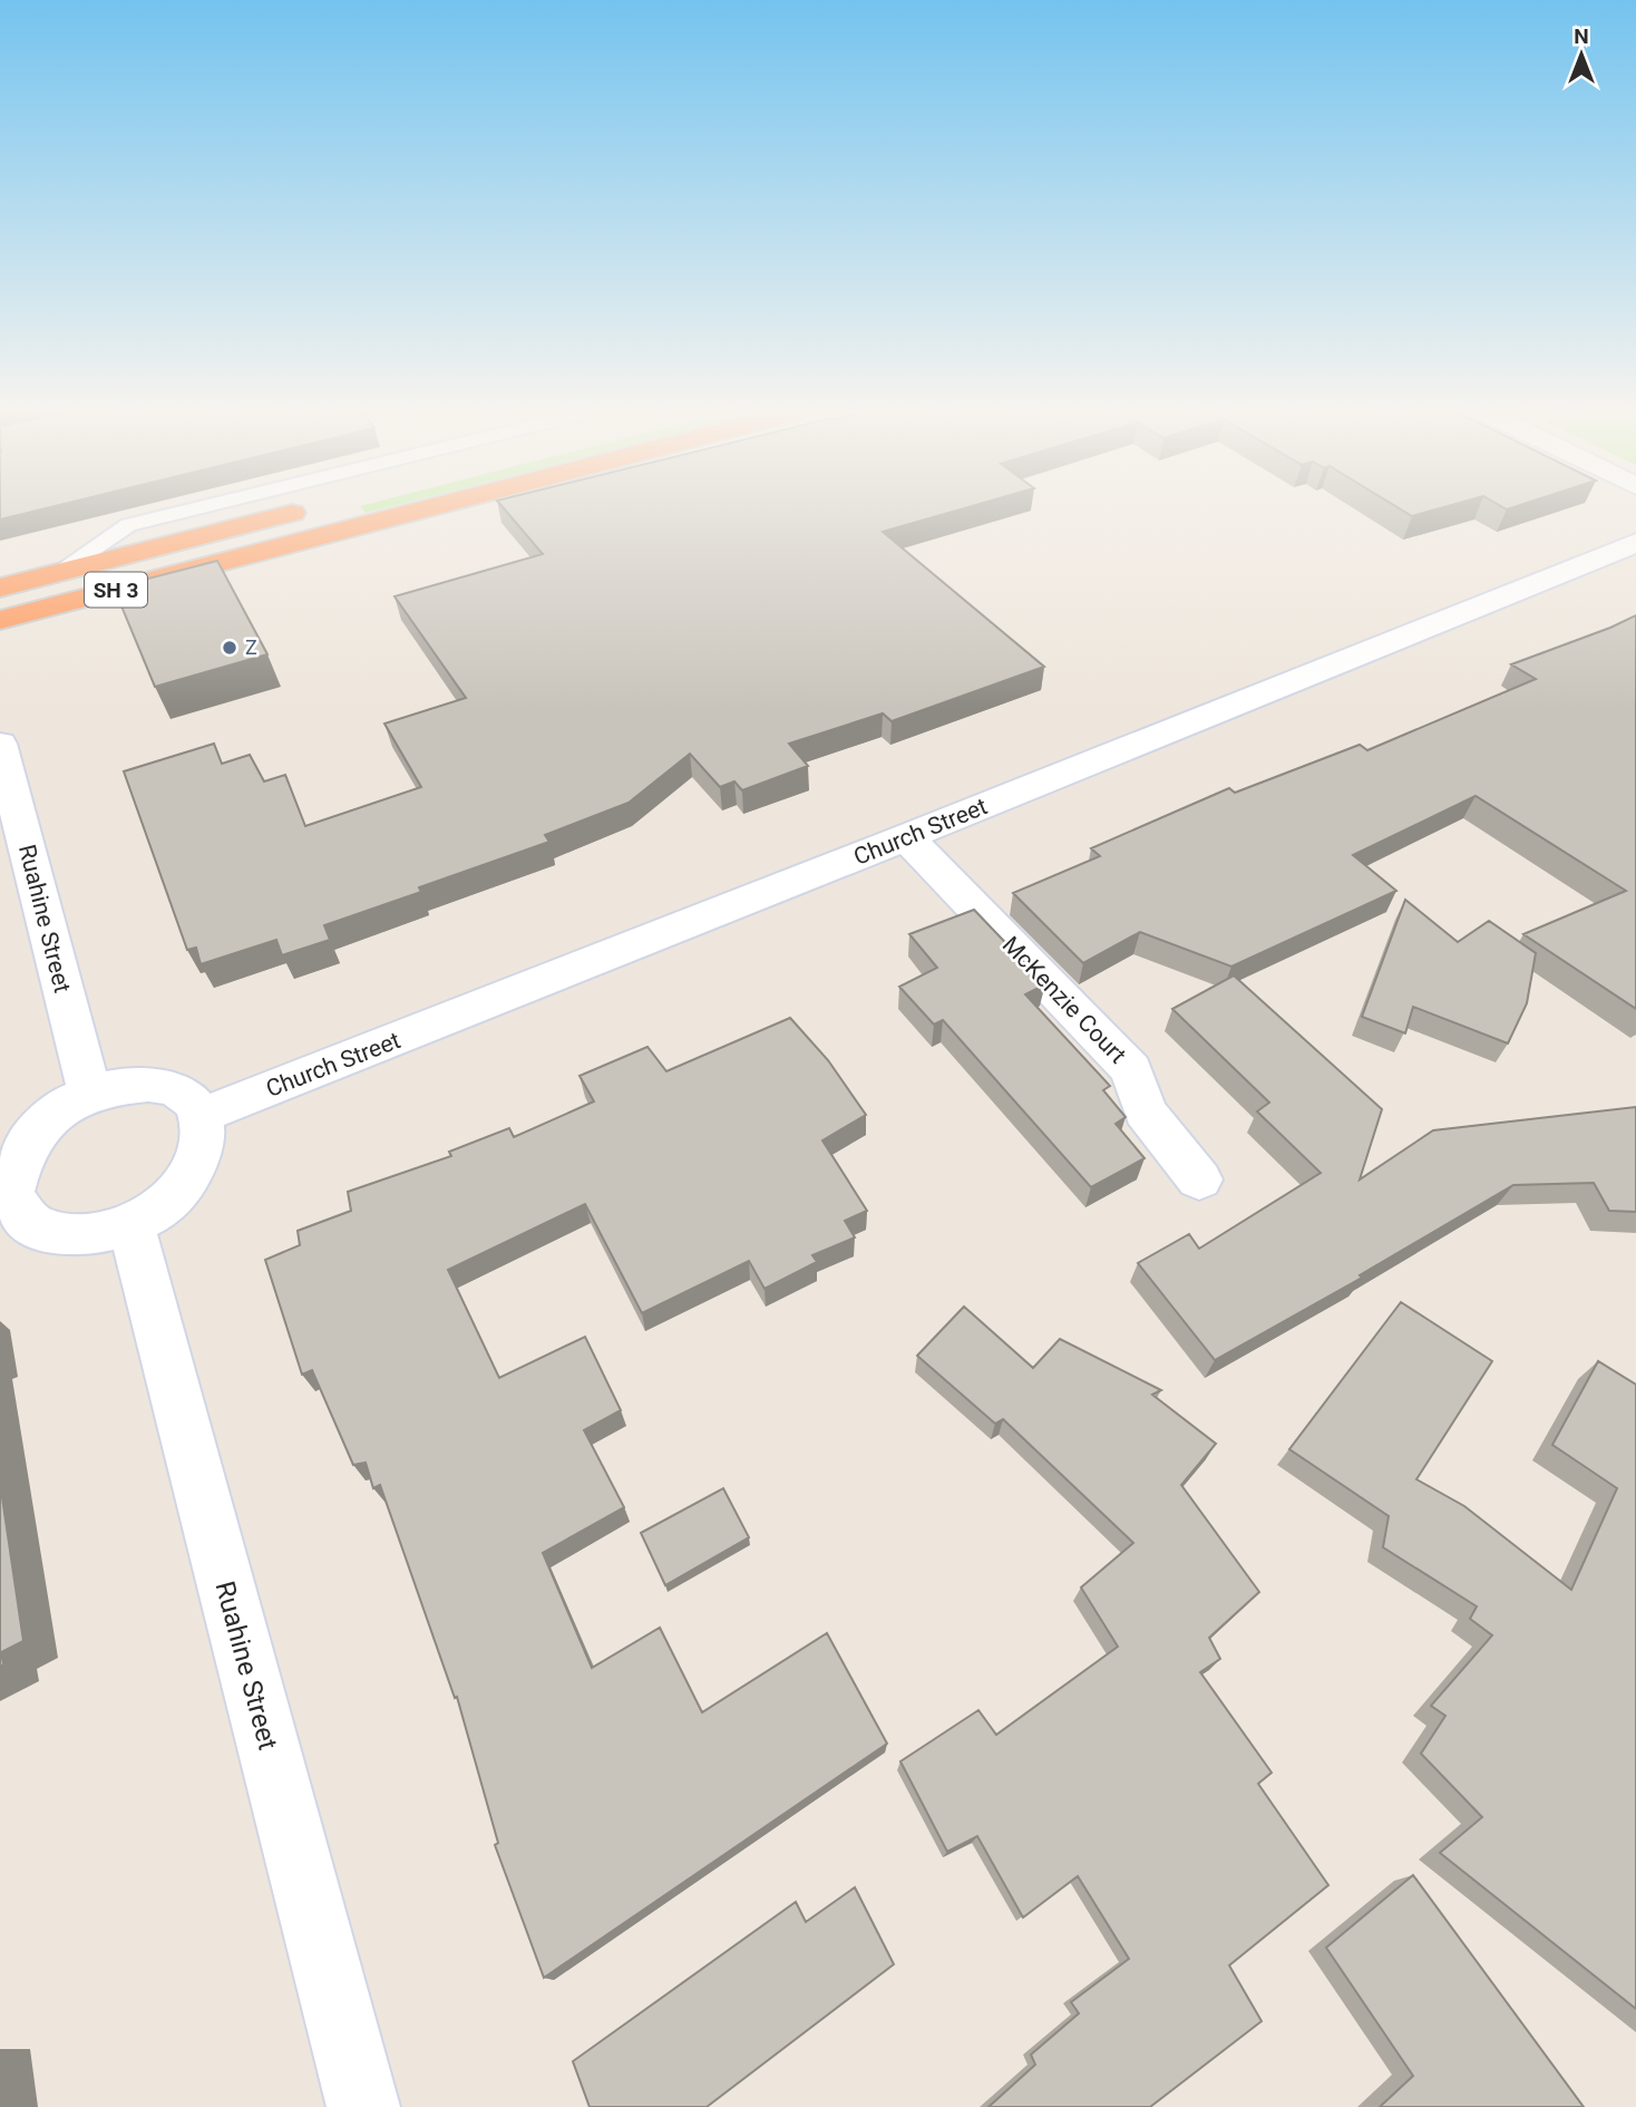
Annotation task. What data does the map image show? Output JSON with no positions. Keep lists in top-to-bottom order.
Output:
{
  "streets": {
    "highway": ["SH 3"],
    "street": ["Church Street", "Ruahine Street", "McKenzie Court"]
  },
  "crossings": [
    ["Church Street", "Ruahine Street"],
    ["Church Street", "McKenzie Court"]
  ],
  "places": ["Z"],
  "north": "top"
}
